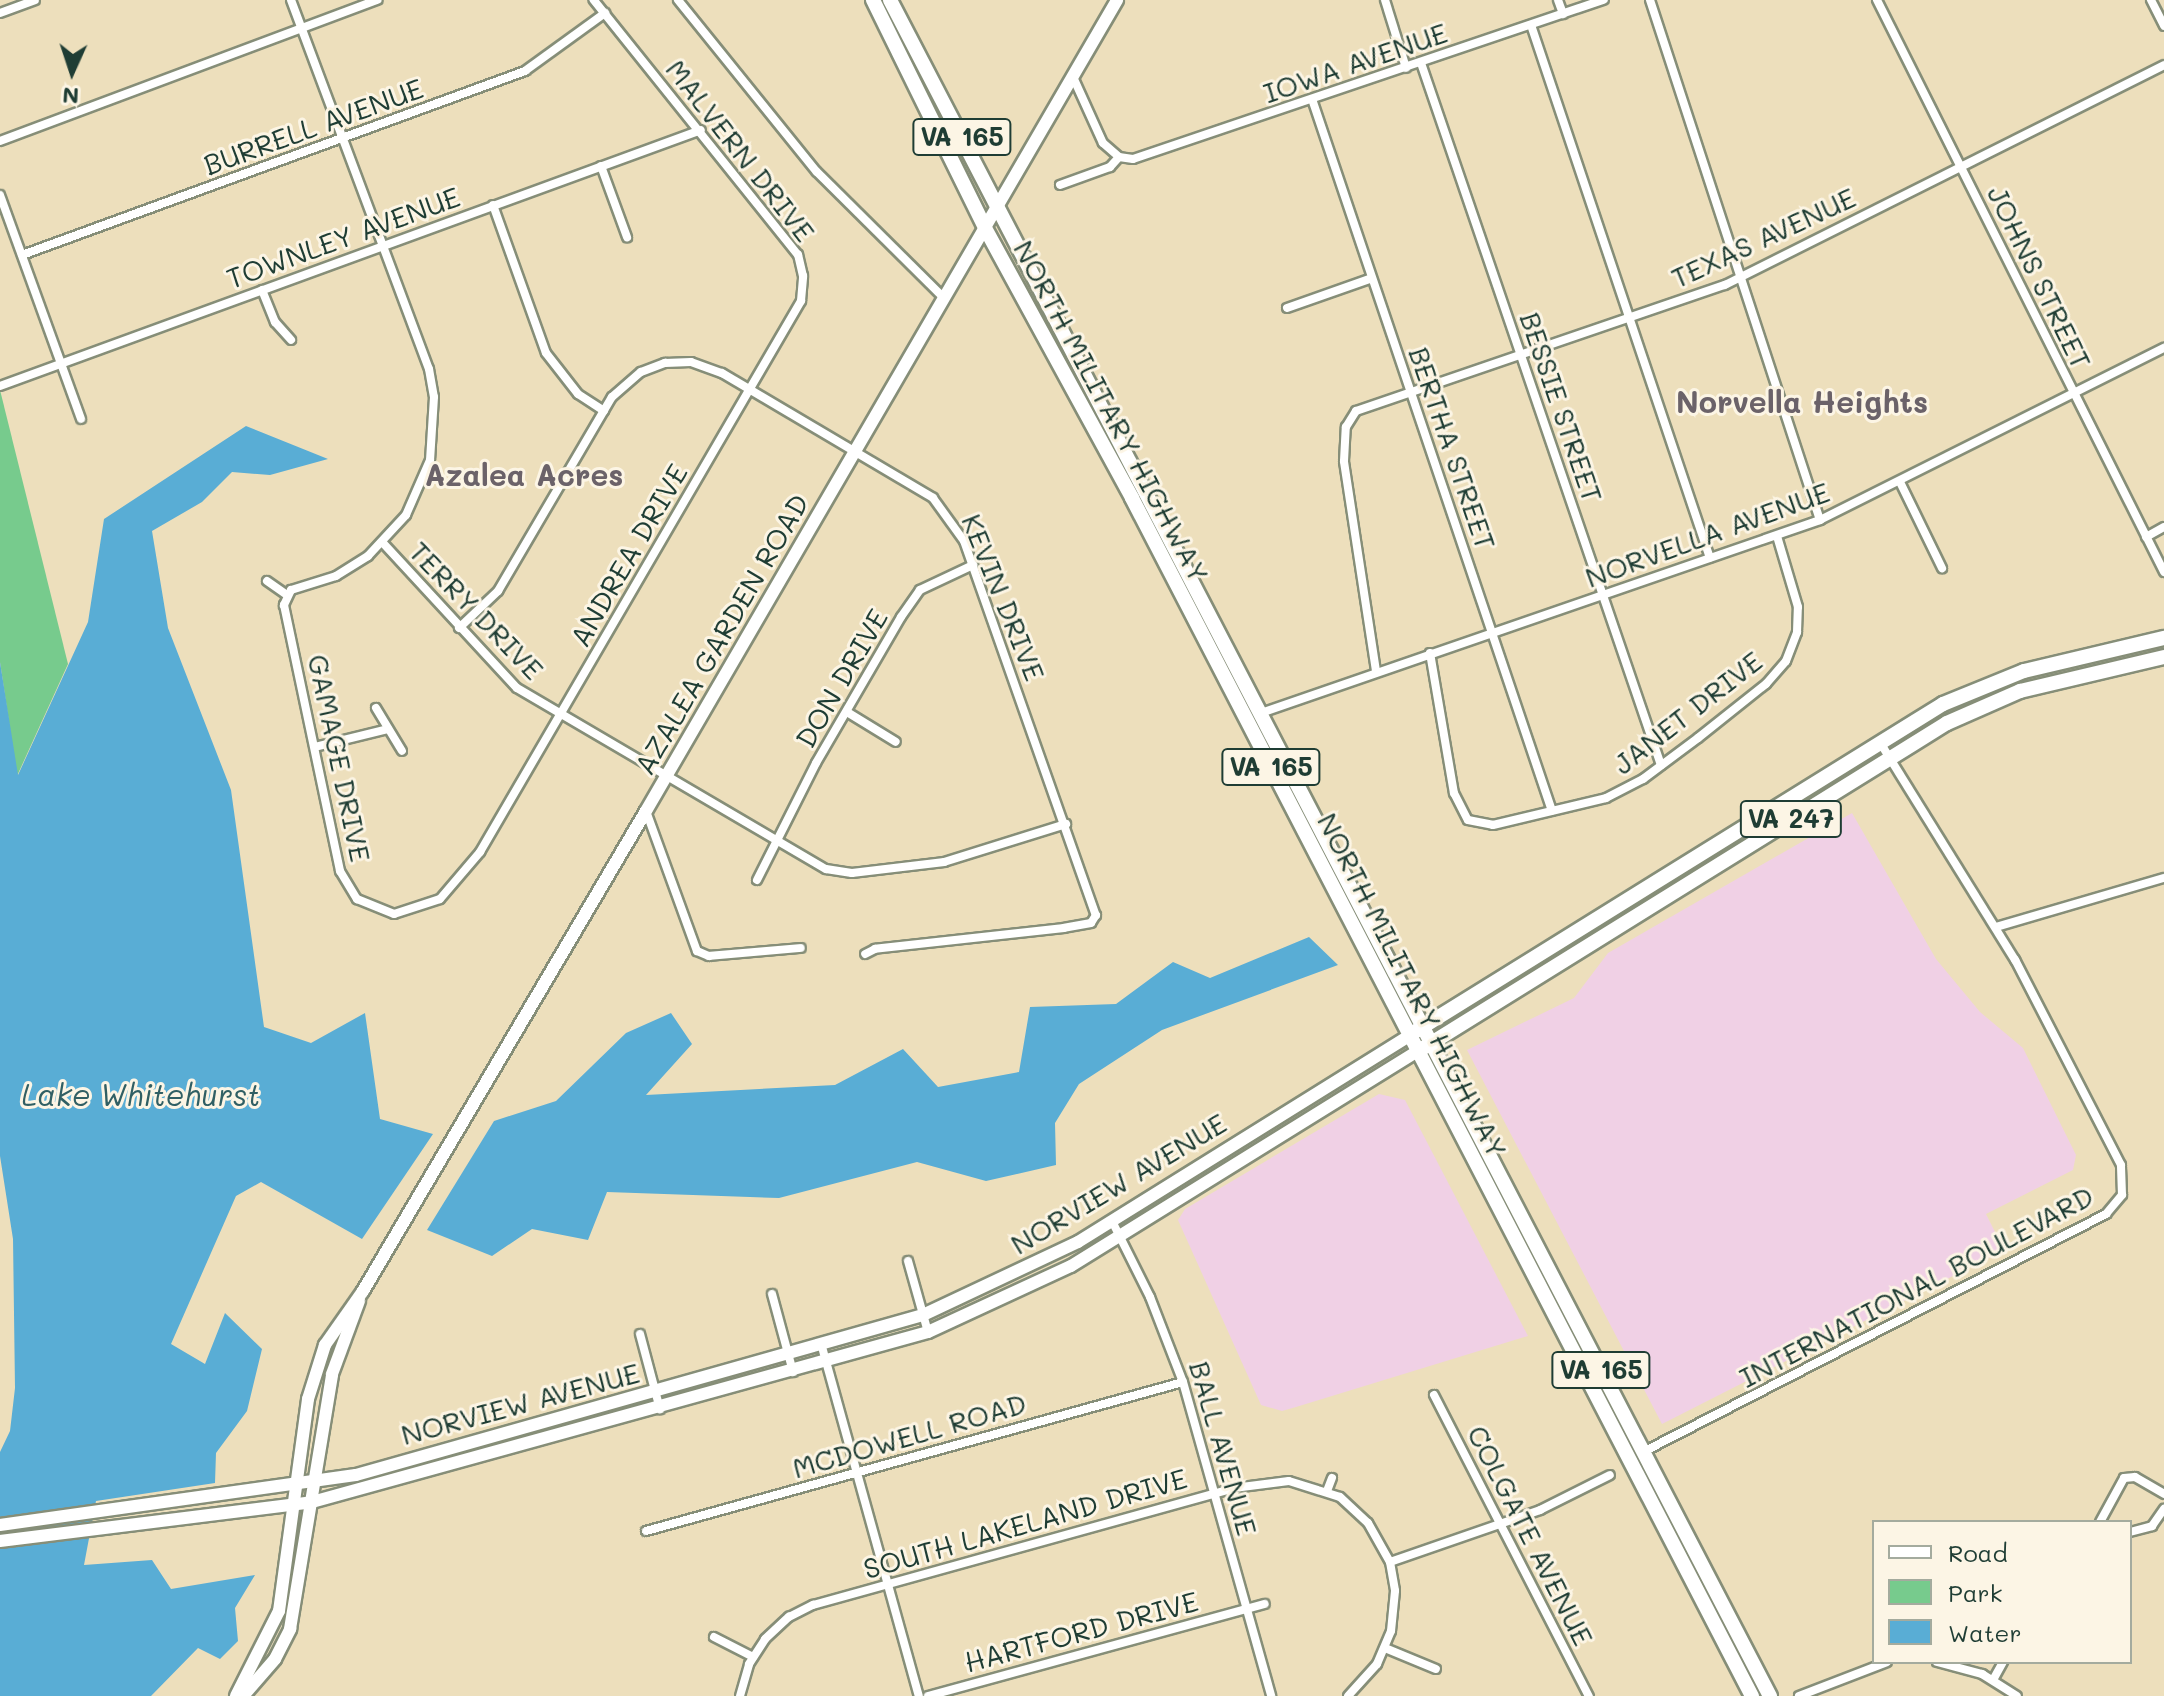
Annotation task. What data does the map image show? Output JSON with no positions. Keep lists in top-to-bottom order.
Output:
{
  "streets": {
    "main road": [
      "VA 165",
      "NORTH MILITARY HIGHWAY",
      "AZALEA GARDEN ROAD",
      "VA 247",
      "NORVIEW AVENUE"
    ],
    "street": [
      "IOWA AVENUE",
      "BURRELL AVENUE",
      "MALVERN DRIVE",
      "TOWNLEY AVENUE",
      "TEXAS AVENUE",
      "JOHNS STREET",
      "BESSIE STREET",
      "BERTHA STREET",
      "NORVELLA AVENUE",
      "ANDREA DRIVE",
      "KEVIN DRIVE",
      "TERRY DRIVE",
      "DON DRIVE",
      "JANET DRIVE",
      "GAMAGE DRIVE",
      "INTERNATIONAL BOULEVARD",
      "MCDOWELL ROAD",
      "BALL AVENUE",
      "SOUTH LAKELAND DRIVE",
      "COLGATE AVENUE",
      "HARTFORD DRIVE"
    ]
  },
  "crossings": [
    ["IOWA AVENUE", "BESSIE STREET"],
    ["IOWA AVENUE", "BERTHA STREET"],
    ["BURRELL AVENUE", "MALVERN DRIVE"],
    ["MALVERN DRIVE", "TOWNLEY AVENUE"],
    ["MALVERN DRIVE", "ANDREA DRIVE"],
    ["TEXAS AVENUE", "JOHNS STREET"],
    ["TEXAS AVENUE", "BESSIE STREET"],
    ["TEXAS AVENUE", "BERTHA STREET"],
    ["TEXAS AVENUE", "NORVELLA AVENUE"],
    ["JOHNS STREET", "NORVELLA AVENUE"],
    ["BESSIE STREET", "NORVELLA AVENUE"],
    ["BESSIE STREET", "JANET DRIVE"],
    ["NORTH MILITARY HIGHWAY", "NORVELLA AVENUE"],
    ["NORTH MILITARY HIGHWAY", "AZALEA GARDEN ROAD"],
    ["NORTH MILITARY HIGHWAY", "NORVIEW AVENUE"],
    ["NORTH MILITARY HIGHWAY", "INTERNATIONAL BOULEVARD"],
    ["BERTHA STREET", "NORVELLA AVENUE"],
    ["BERTHA STREET", "JANET DRIVE"],
    ["NORVELLA AVENUE", "JANET DRIVE"],
    ["ANDREA DRIVE", "KEVIN DRIVE"],
    ["ANDREA DRIVE", "TERRY DRIVE"],
    ["ANDREA DRIVE", "GAMAGE DRIVE"],
    ["KEVIN DRIVE", "TERRY DRIVE"],
    ["KEVIN DRIVE", "AZALEA GARDEN ROAD"],
    ["KEVIN DRIVE", "DON DRIVE"],
    ["TERRY DRIVE", "AZALEA GARDEN ROAD"],
    ["TERRY DRIVE", "DON DRIVE"],
    ["AZALEA GARDEN ROAD", "NORVIEW AVENUE"],
    ["NORVIEW AVENUE", "BALL AVENUE"],
    ["MCDOWELL ROAD", "BALL AVENUE"],
    ["BALL AVENUE", "SOUTH LAKELAND DRIVE"],
    ["BALL AVENUE", "HARTFORD DRIVE"]
  ],
  "districts": ["Norvella Heights", "Azalea Acres"],
  "water": ["Lake Whitehurst"],
  "legend": ["Road", "Park", "Water"],
  "north": "bottom"
}
